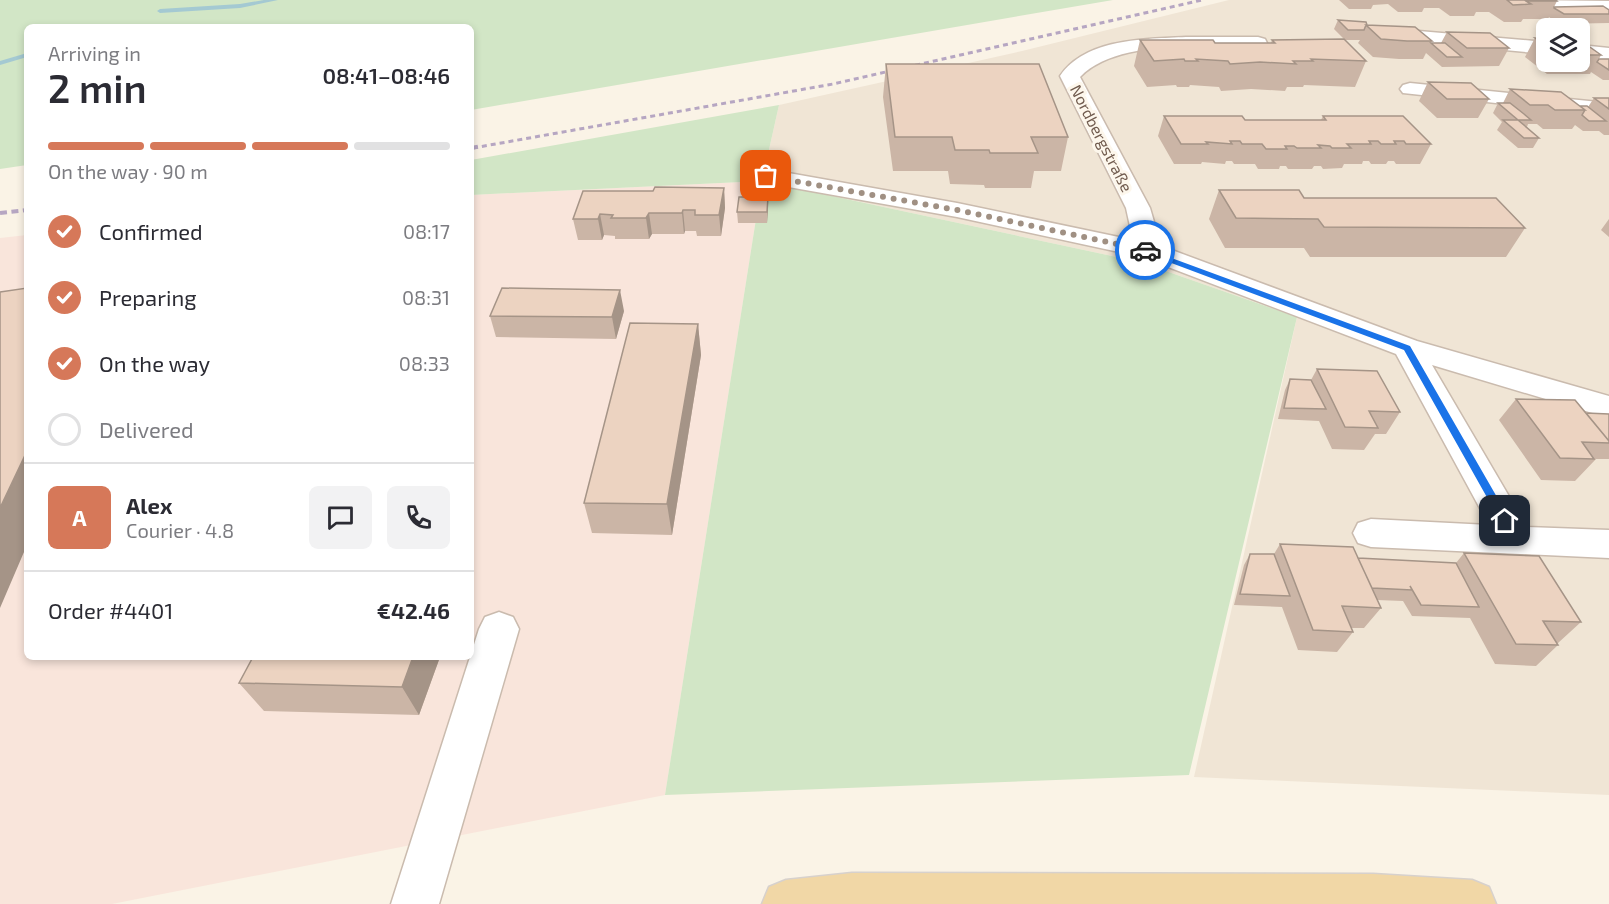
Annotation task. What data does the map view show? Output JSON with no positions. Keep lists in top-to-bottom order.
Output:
{
  "streets": {
    "street": ["Nordbergstraße"]
  },
  "page": {
    "heading": ["2 min", "Arriving in", "08:41–08:46"],
    "panel": [
      "Alex",
      "Courier · 4.8",
      "Order #4401",
      "€42.46"
    ],
    "bar": "On the way · 90 m",
    "list": [
      ["Confirmed", "08:17"],
      ["Preparing", "08:31"],
      ["On the way", "08:33"],
      "Delivered"
    ],
    "round": "A"
  }
}
